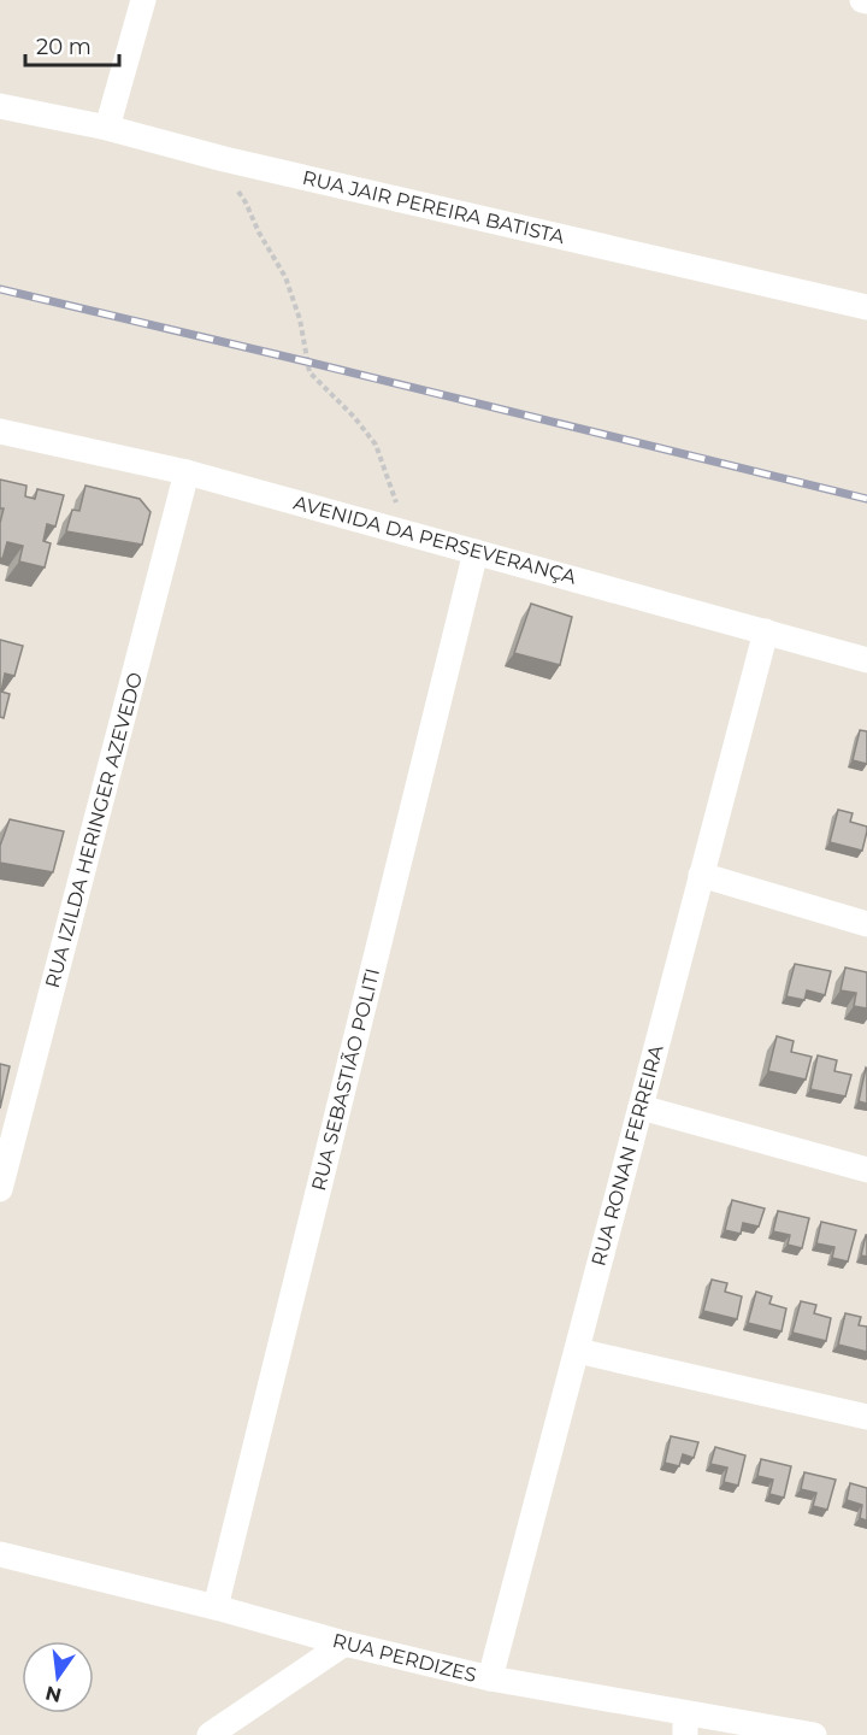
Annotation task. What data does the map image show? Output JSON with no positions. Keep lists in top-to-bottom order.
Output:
{
  "streets": {
    "street": [
      "RUA JAIR PEREIRA BATISTA",
      "AVENIDA DA PERSEVERANÇA",
      "RUA IZILDA HERINGER AZEVEDO",
      "RUA SEBASTIÃO POLITI",
      "RUA RONAN FERREIRA",
      "RUA PERDIZES"
    ]
  },
  "crossings": [
    ["AVENIDA DA PERSEVERANÇA", "RUA IZILDA HERINGER AZEVEDO"],
    ["AVENIDA DA PERSEVERANÇA", "RUA SEBASTIÃO POLITI"],
    ["AVENIDA DA PERSEVERANÇA", "RUA RONAN FERREIRA"],
    ["RUA SEBASTIÃO POLITI", "RUA PERDIZES"],
    ["RUA RONAN FERREIRA", "RUA PERDIZES"]
  ],
  "scale_bar": "20 m",
  "north": "bottom"
}
